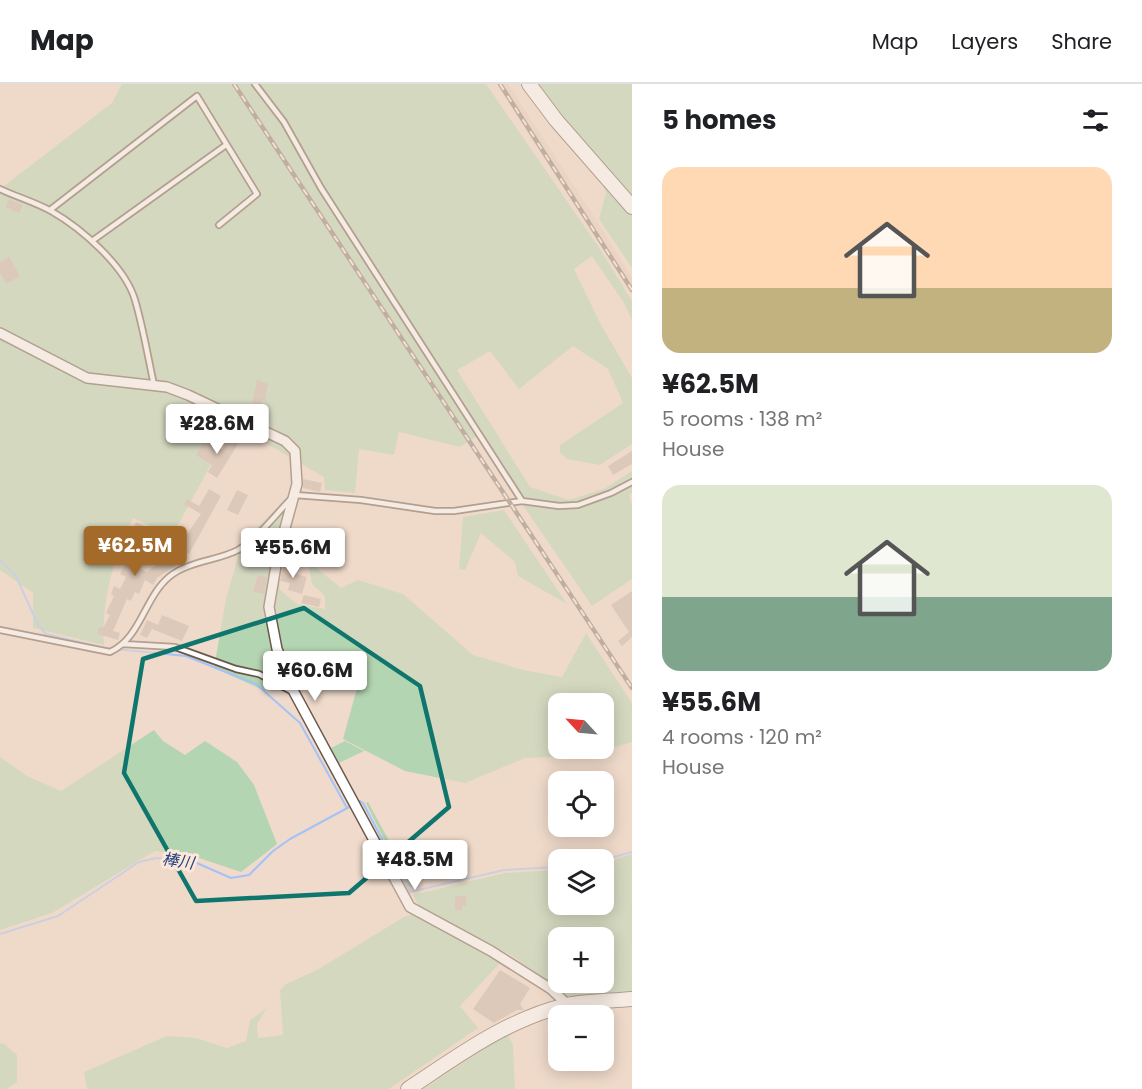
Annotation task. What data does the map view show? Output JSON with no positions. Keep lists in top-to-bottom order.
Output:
{
  "water": ["棒川"],
  "north": "top left",
  "page": {
    "header": "Map",
    "nav": ["Map", "Layers", "Share"],
    "heading": "5 homes",
    "list": [
      {
        "name": "¥62.5M",
        "note": "5 rooms · 138 m² · House"
      },
      {
        "name": "¥55.6M",
        "note": "4 rooms · 120 m² · House"
      }
    ],
    "price": [
      "¥28.6M",
      "¥62.5M",
      "¥55.6M",
      "¥60.6M",
      "¥48.5M"
    ],
    "map_buttons": ["+", "−"]
  }
}
